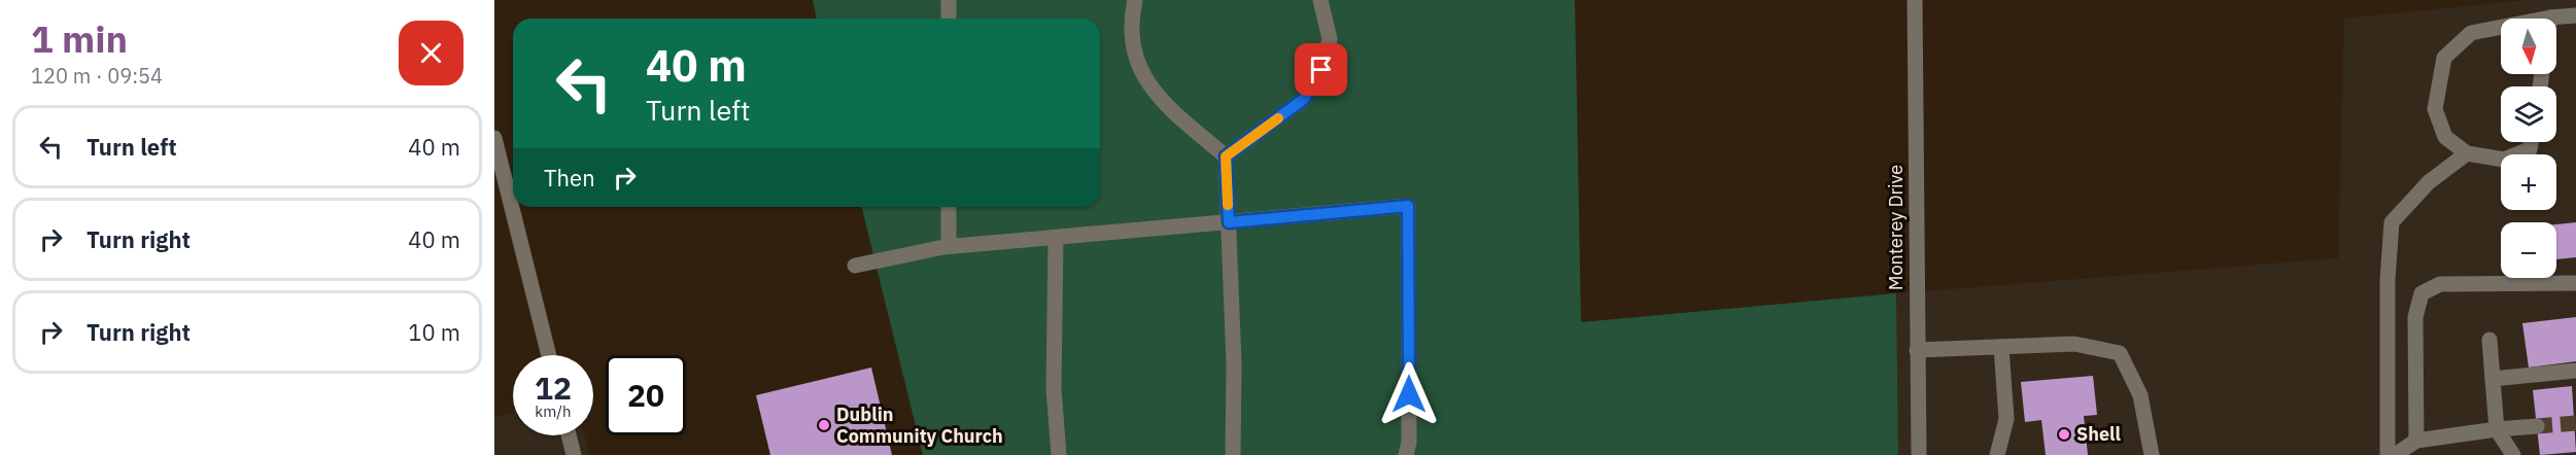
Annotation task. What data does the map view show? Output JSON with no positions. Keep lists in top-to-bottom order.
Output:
{
  "streets": {
    "street": ["Monterey Drive"]
  },
  "places": ["Dublin Community Church", "Shell"],
  "north": "bottom",
  "page": {
    "heading": ["1 min", "120 m · 09:54"],
    "map_buttons": ["+", "−"],
    "turn": ["40 m", "Turn left"],
    "list": [
      {
        "name": "Turn left",
        "value": "40 m"
      },
      {
        "name": "Turn right",
        "value": "40 m"
      },
      {
        "name": "Turn right",
        "value": "10 m"
      }
    ],
    "then": "Then",
    "speed": "12 km/h",
    "limit": "20"
  }
}
